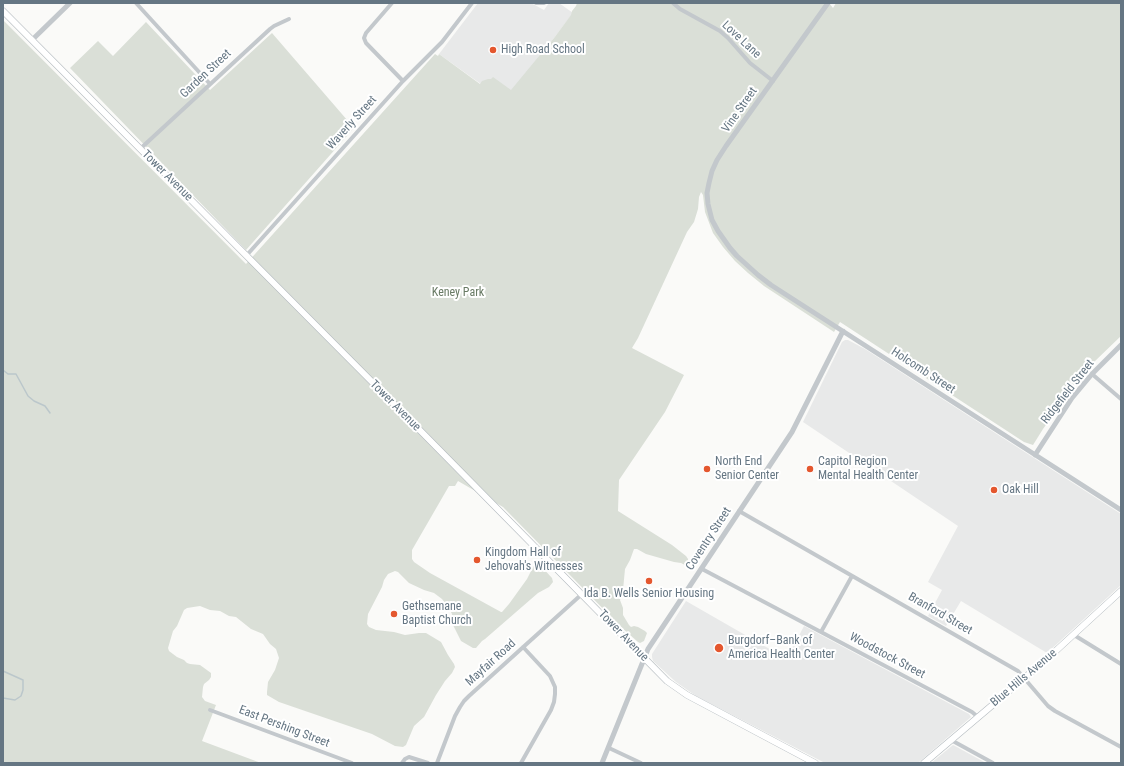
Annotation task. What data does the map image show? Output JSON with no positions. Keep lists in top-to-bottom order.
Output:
{
  "streets": {
    "main road": ["Tower Avenue", "Blue Hills Avenue"],
    "street": [
      "Love Lane",
      "Garden Street",
      "Vine Street",
      "Waverly Street",
      "Holcomb Street",
      "Ridgefield Street",
      "Coventry Street",
      "Branford Street",
      "Woodstock Street",
      "Mayfair Road",
      "East Pershing Street"
    ]
  },
  "crossings": [
    ["Love Lane", "Vine Street"],
    ["Garden Street", "Tower Avenue"],
    ["Vine Street", "Holcomb Street"],
    ["Waverly Street", "Tower Avenue"],
    ["Tower Avenue", "Coventry Street"],
    ["Tower Avenue", "Mayfair Road"],
    ["Holcomb Street", "Ridgefield Street"],
    ["Holcomb Street", "Coventry Street"],
    ["Coventry Street", "Branford Street"],
    ["Coventry Street", "Woodstock Street"],
    ["Branford Street", "Blue Hills Avenue"],
    ["Woodstock Street", "Blue Hills Avenue"]
  ],
  "parks": ["Keney Park"],
  "places": [
    "High Road School",
    "North End Senior Center",
    "Capitol Region Mental Health Center",
    "Oak Hill",
    "Kingdom Hall of Jehovah's Witnesses",
    "Ida B. Wells Senior Housing",
    "Gethsemane Baptist Church",
    "Burgdorf–Bank of America Health Center"
  ]
}
